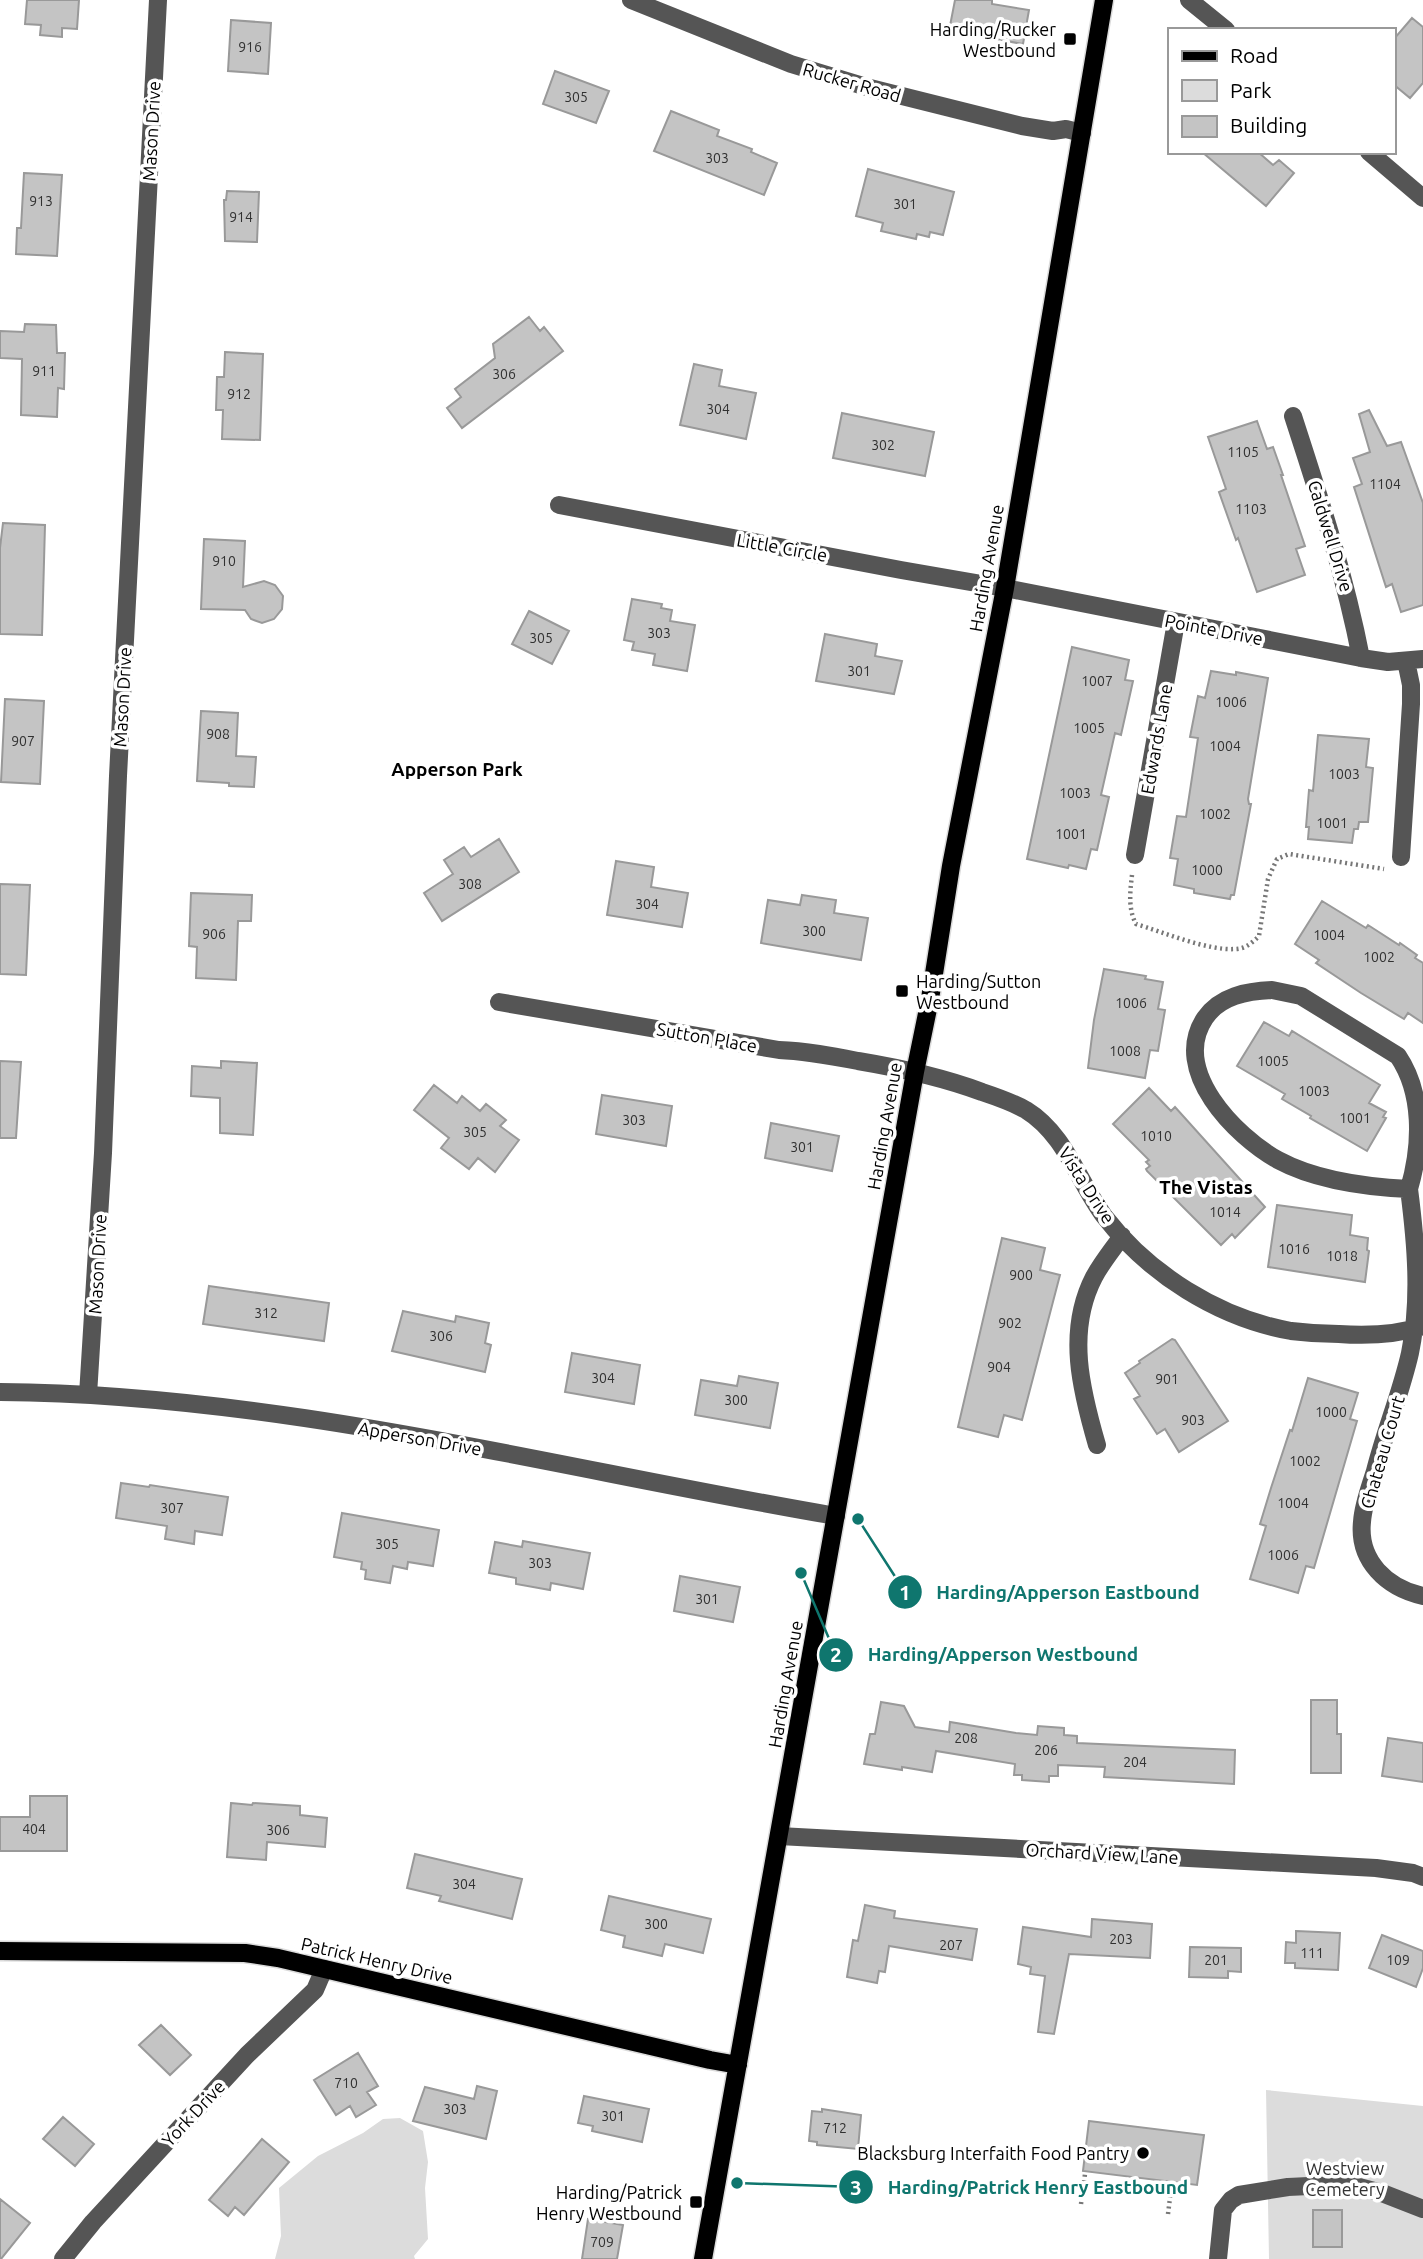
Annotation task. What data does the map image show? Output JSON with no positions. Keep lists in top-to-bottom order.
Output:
{
  "streets": {
    "main road": ["Harding Avenue", "Patrick Henry Drive"],
    "street": [
      "Rucker Road",
      "Mason Drive",
      "Caldwell Drive",
      "Little Circle",
      "Pointe Drive",
      "Edwards Lane",
      "Sutton Place",
      "Vista Drive",
      "Apperson Drive",
      "Chateau Court",
      "Orchard View Lane",
      "York Drive"
    ]
  },
  "crossings": [
    ["Rucker Road", "Harding Avenue"],
    ["Mason Drive", "Apperson Drive"],
    ["Caldwell Drive", "Pointe Drive"],
    ["Little Circle", "Harding Avenue"],
    ["Little Circle", "Pointe Drive"],
    ["Harding Avenue", "Pointe Drive"],
    ["Harding Avenue", "Sutton Place"],
    ["Harding Avenue", "Vista Drive"],
    ["Harding Avenue", "Apperson Drive"],
    ["Harding Avenue", "Orchard View Lane"],
    ["Harding Avenue", "Patrick Henry Drive"],
    ["Pointe Drive", "Edwards Lane"],
    ["Sutton Place", "Vista Drive"],
    ["Vista Drive", "Chateau Court"],
    ["Patrick Henry Drive", "York Drive"]
  ],
  "districts": ["Apperson Park", "The Vistas"],
  "parks": ["Westview Cemetery"],
  "places": {
    "transit": ["Harding/Rucker Westbound", "Harding/Sutton Westbound", "Harding/Patrick Henry Westbound"],
    "other": [
      "Harding/Apperson Eastbound",
      "Harding/Apperson Westbound",
      "Blacksburg Interfaith Food Pantry",
      "Harding/Patrick Henry Eastbound"
    ]
  },
  "house_numbers": [
    "916",
    "305",
    "303",
    "913",
    "301",
    "914",
    "911",
    "306",
    "912",
    "304",
    "302",
    "1105",
    "1104",
    "1103",
    "910",
    "303",
    "305",
    "301",
    "1007",
    "1006",
    "1005",
    "908",
    "907",
    "1004",
    "1003",
    "1003",
    "1002",
    "1001",
    "1001",
    "1000",
    "308",
    "304",
    "300",
    "906",
    "1004",
    "1002",
    "1006",
    "1008",
    "1005",
    "1003",
    "1001",
    "303",
    "305",
    "1010",
    "301",
    "1014",
    "1016",
    "1018",
    "900",
    "312",
    "902",
    "306",
    "904",
    "304",
    "901",
    "300",
    "1000",
    "903",
    "1002",
    "1004",
    "307",
    "305",
    "1006",
    "303",
    "301",
    "208",
    "206",
    "204",
    "404",
    "306",
    "304",
    "300",
    "203",
    "207",
    "111",
    "201",
    "109",
    "710",
    "303",
    "301",
    "712",
    "709"
  ],
  "legend": ["Road", "Park", "Building"]
}
